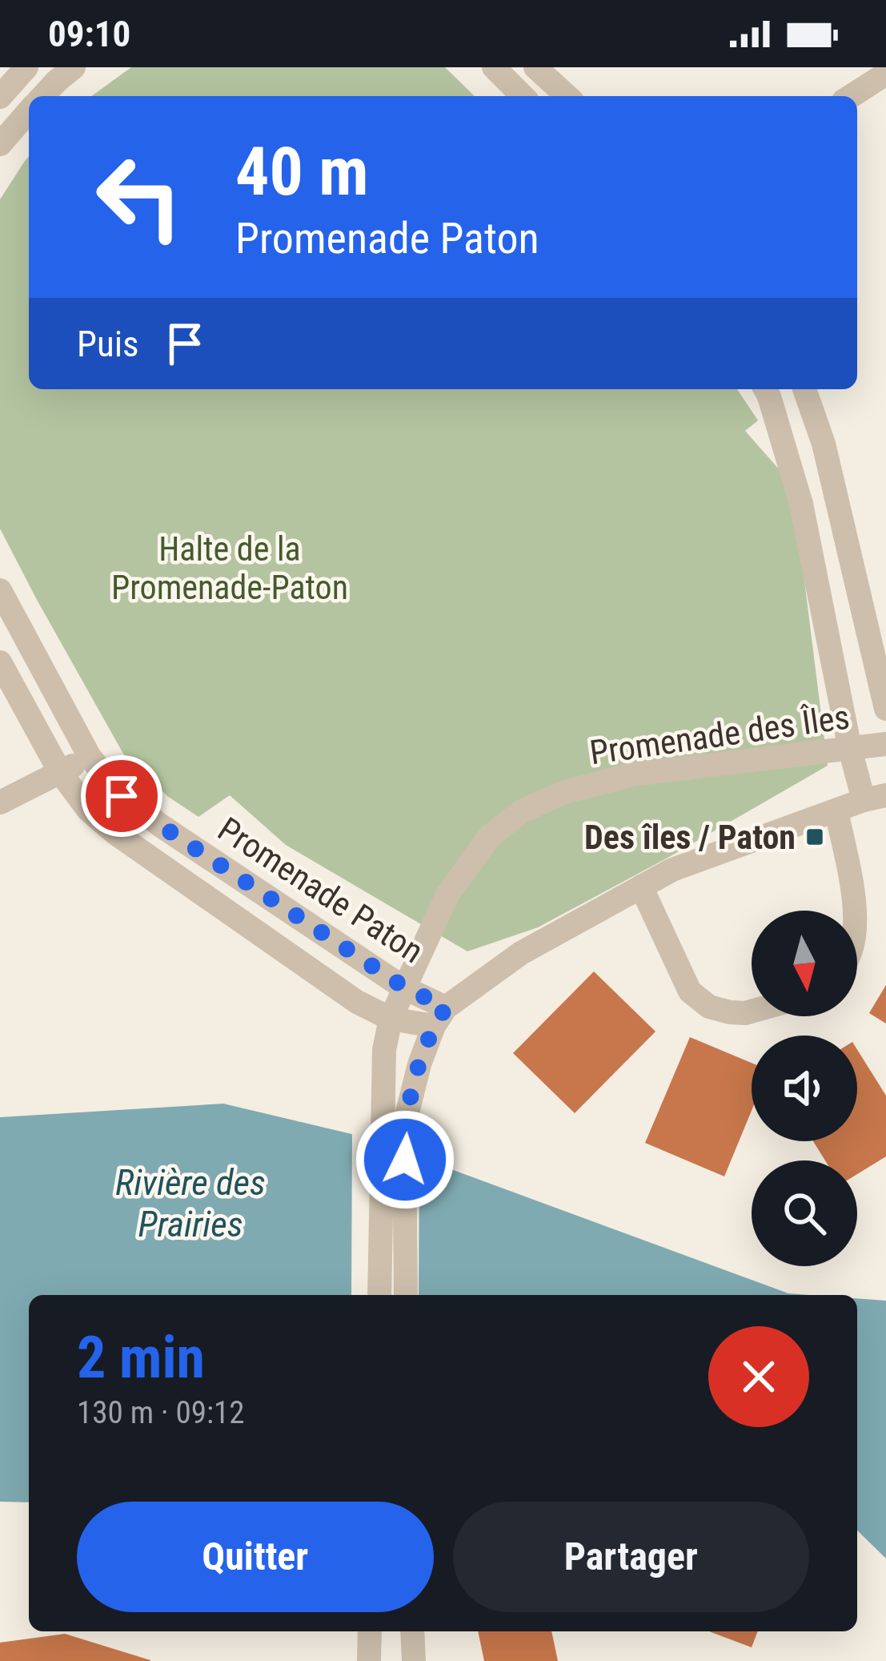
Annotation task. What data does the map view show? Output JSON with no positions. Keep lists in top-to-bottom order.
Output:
{
  "streets": {
    "street": ["Promenade des Îles", "Promenade Paton"]
  },
  "crossings": [
    ["Promenade des Îles", "Promenade Paton"]
  ],
  "water": ["Rivière des Prairies"],
  "parks": ["Halte de la Promenade-Paton"],
  "places": {
    "transit": ["Des îles / Paton"]
  },
  "north": "bottom",
  "page": {
    "status": "09:10",
    "turn": ["40 m", "Promenade Paton"],
    "then": "Puis",
    "heading": ["2 min", "130 m · 09:12"],
    "buttons": ["Quitter", "Partager"]
  }
}
